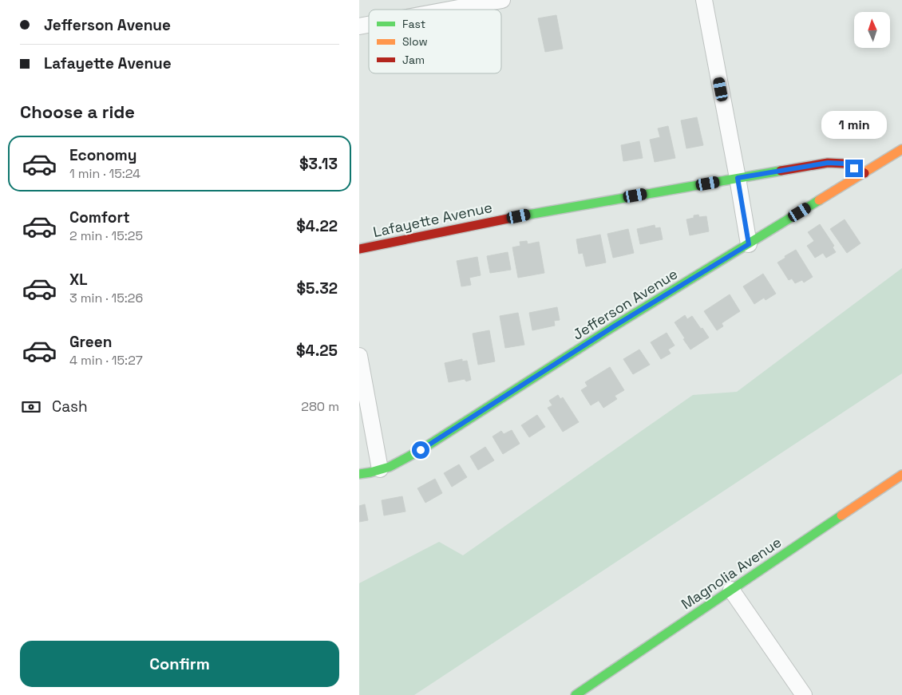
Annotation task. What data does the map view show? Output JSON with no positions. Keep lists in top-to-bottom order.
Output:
{
  "streets": {
    "street": ["Lafayette Avenue", "Jefferson Avenue", "Magnolia Avenue"]
  },
  "crossings": [
    ["Lafayette Avenue", "Jefferson Avenue"]
  ],
  "legend": ["Fast", "Slow", "Jam"],
  "north": "top",
  "page": {
    "banner": ["Jefferson Avenue", "Lafayette Avenue"],
    "heading": "Choose a ride",
    "bubble": "1 min",
    "list": [
      {
        "name": "Economy",
        "note": "1 min · 15:24",
        "value": "$3.13"
      },
      {
        "name": "Comfort",
        "note": "2 min · 15:25",
        "value": "$4.22"
      },
      {
        "name": "XL",
        "note": "3 min · 15:26",
        "value": "$5.32"
      },
      {
        "name": "Green",
        "note": "4 min · 15:27",
        "value": "$4.25"
      }
    ],
    "pay": ["Cash", "280 m"],
    "buttons": "Confirm"
  }
}
